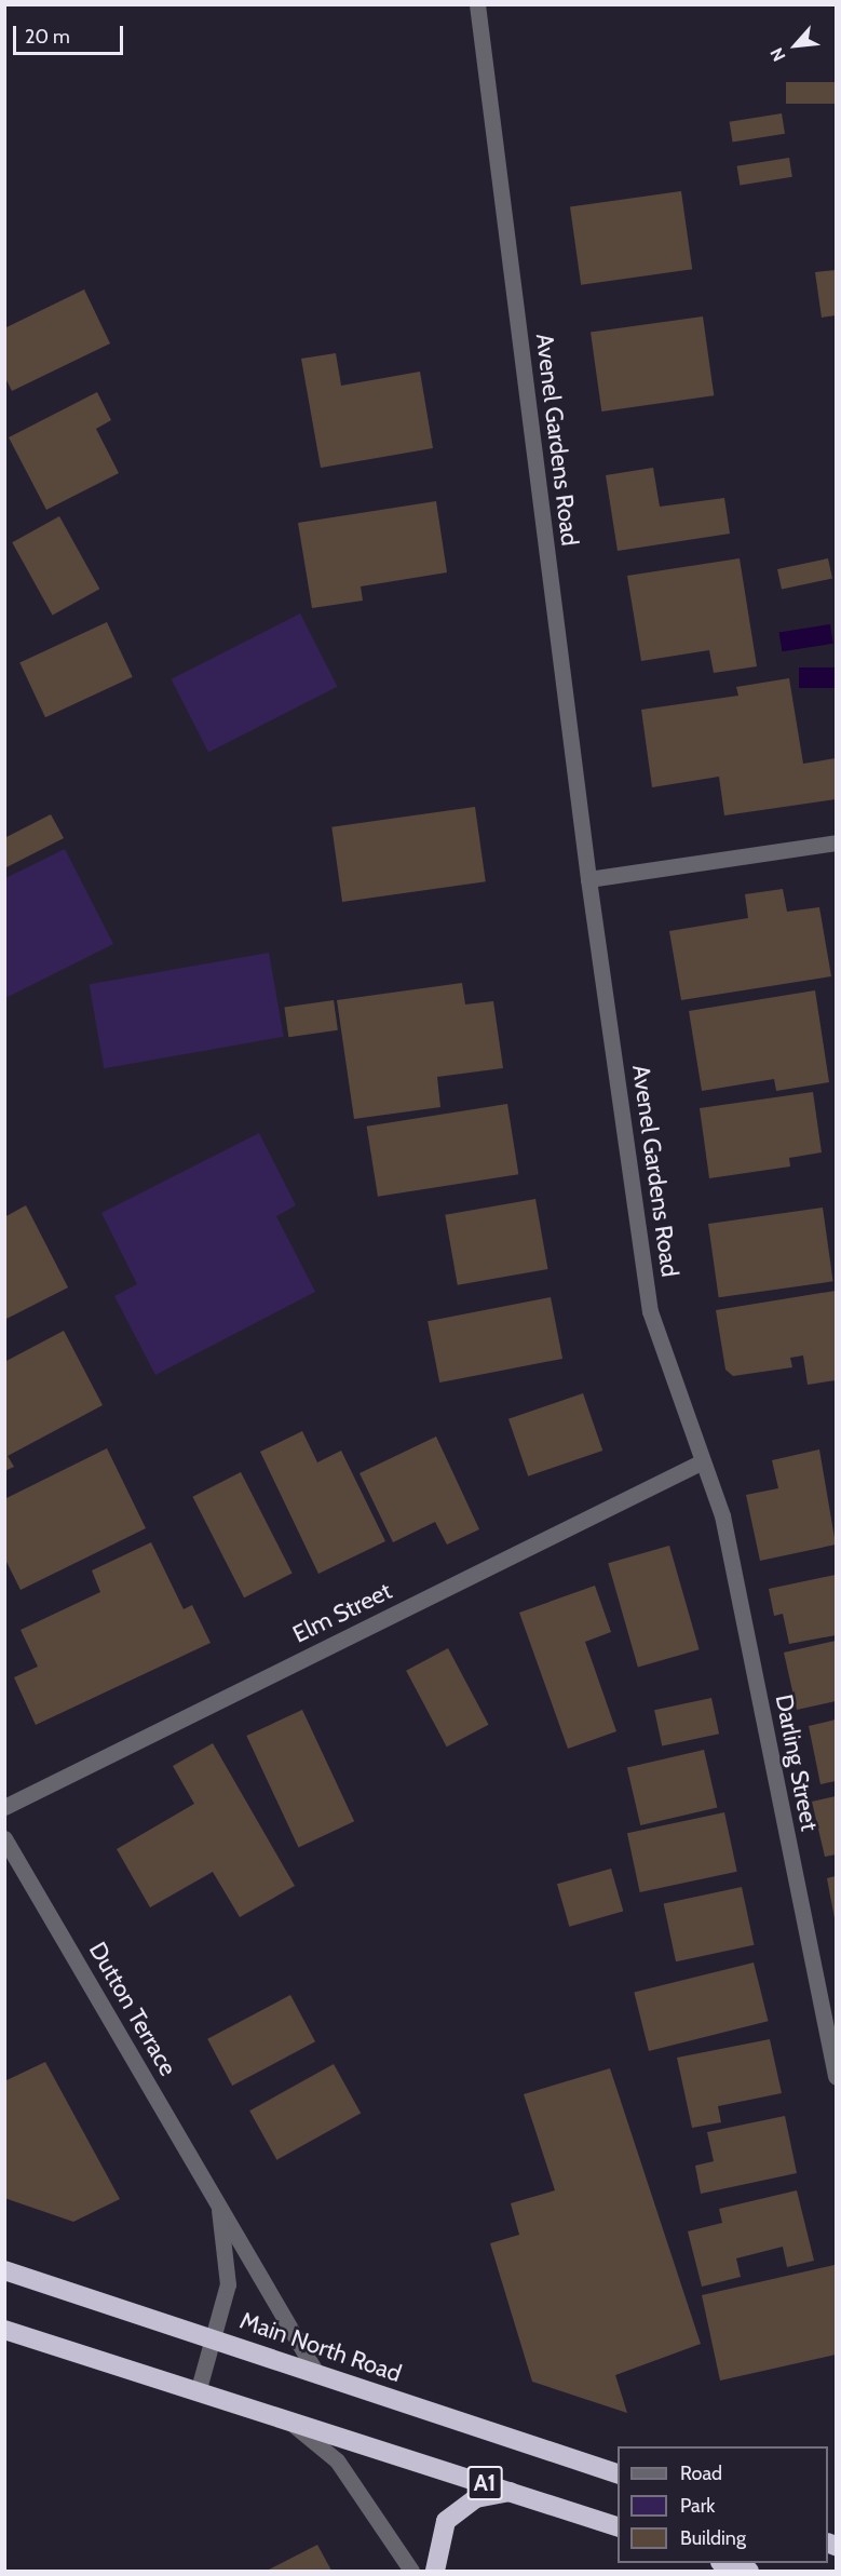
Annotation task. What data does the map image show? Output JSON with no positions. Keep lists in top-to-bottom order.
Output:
{
  "streets": {
    "highway": ["Main North Road", "A1"],
    "street": [
      "Avenel Gardens Road",
      "Elm Street",
      "Darling Street",
      "Dutton Terrace"
    ]
  },
  "crossings": [
    ["Avenel Gardens Road", "Elm Street"],
    ["Avenel Gardens Road", "Darling Street"],
    ["Elm Street", "Darling Street"],
    ["Dutton Terrace", "Main North Road"],
    ["Dutton Terrace", "A1"]
  ],
  "legend": ["Road", "Park", "Building"],
  "scale_bar": "20 m",
  "north": "bottom left"
}
